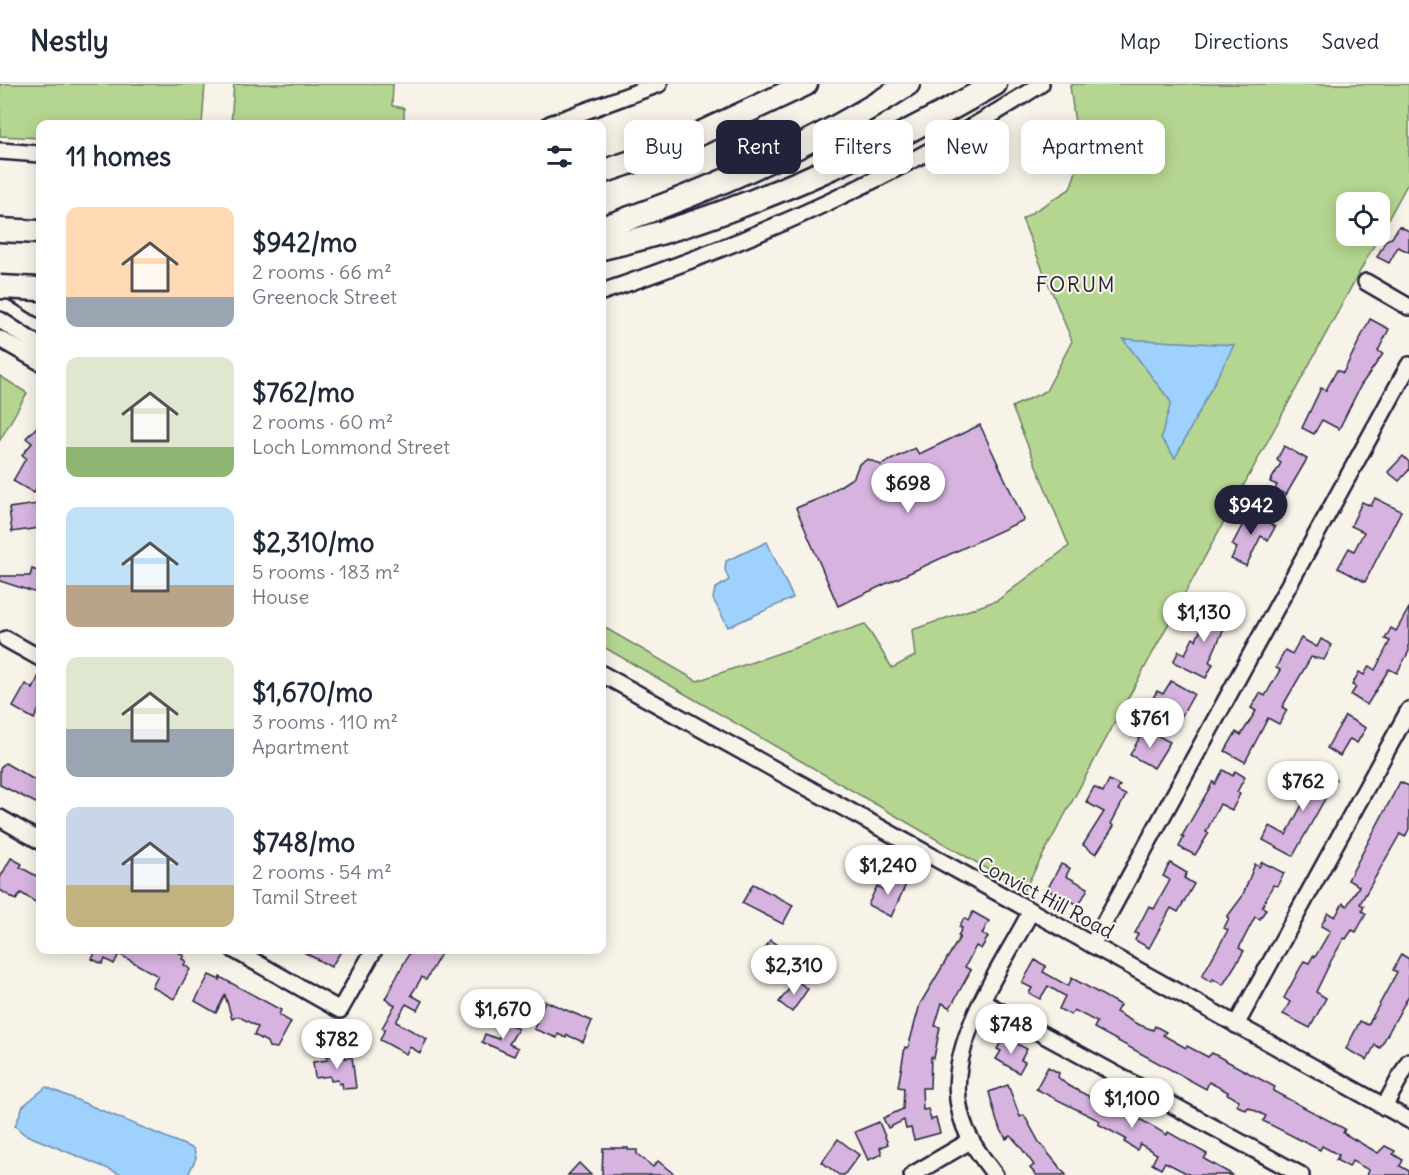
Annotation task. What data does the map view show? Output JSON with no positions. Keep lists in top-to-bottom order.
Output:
{
  "streets": {
    "street": ["Convict Hill Road"]
  },
  "districts": ["FORUM"],
  "page": {
    "header": "Nestly",
    "nav": ["Map", "Directions", "Saved"],
    "chip": [
      "Buy",
      "Rent",
      "Filters",
      "New",
      "Apartment"
    ],
    "heading": "11 homes",
    "list": [
      {
        "name": "$942/mo",
        "note": "2 rooms · 66 m² · Greenock Street"
      },
      {
        "name": "$762/mo",
        "note": "2 rooms · 60 m² · Loch Lommond Street"
      },
      {
        "name": "$2,310/mo",
        "note": "5 rooms · 183 m² · House"
      },
      {
        "name": "$1,670/mo",
        "note": "3 rooms · 110 m² · Apartment"
      },
      {
        "name": "$748/mo",
        "note": "2 rooms · 54 m² · Tamil Street"
      }
    ],
    "price": [
      "$698",
      "$942",
      "$1,130",
      "$761",
      "$762",
      "$1,240",
      "$2,310",
      "$1,670",
      "$748",
      "$782",
      "$1,100"
    ]
  }
}
